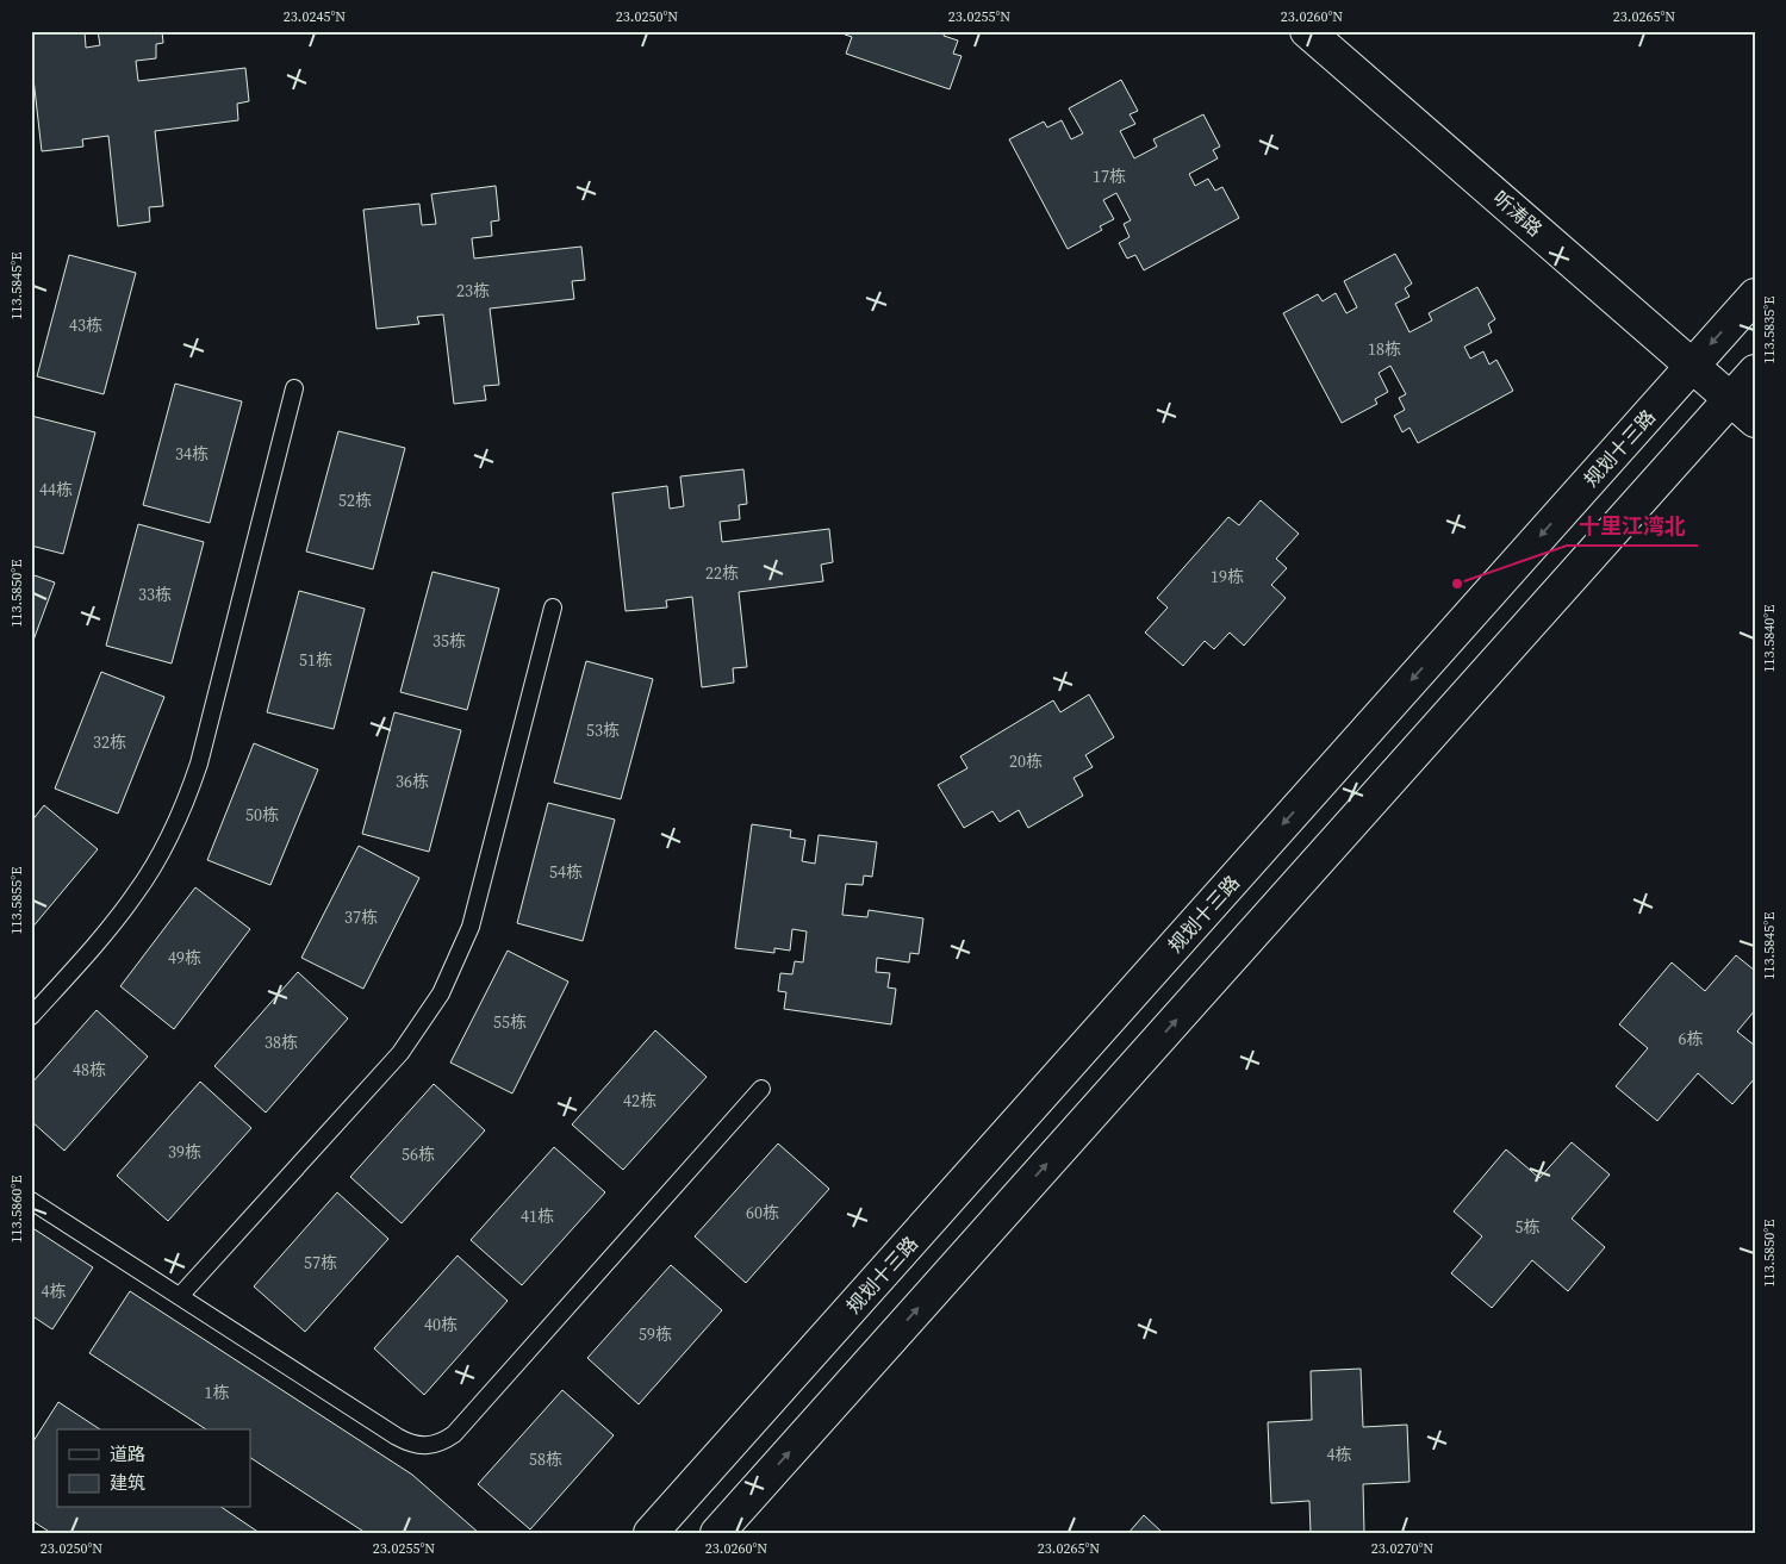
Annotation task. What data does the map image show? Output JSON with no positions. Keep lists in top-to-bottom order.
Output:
{
  "streets": {
    "street": ["听涛路", "规划十三路"]
  },
  "crossings": [
    ["听涛路", "规划十三路"]
  ],
  "places": ["十里江湾北"],
  "house_numbers": [
    "17栋",
    "23栋",
    "43栋",
    "18栋",
    "34栋",
    "44栋",
    "52栋",
    "22栋",
    "19栋",
    "33栋",
    "35栋",
    "51栋",
    "53栋",
    "32栋",
    "20栋",
    "36栋",
    "50栋",
    "54栋",
    "37栋",
    "49栋",
    "55栋",
    "6栋",
    "38栋",
    "48栋",
    "42栋",
    "39栋",
    "56栋",
    "60栋",
    "41栋",
    "5栋",
    "57栋",
    "4栋",
    "40栋",
    "59栋",
    "1栋",
    "4栋",
    "58栋"
  ],
  "legend": ["道路", "建筑"],
  "coordinates": [
    "23.0245°N",
    "23.0250°N",
    "23.0255°N",
    "23.0260°N",
    "23.0265°N",
    "113.5845°E",
    "113.5835°E",
    "113.5850°E",
    "113.5840°E",
    "113.5855°E",
    "113.5860°E",
    "23.0270°N"
  ]
}
